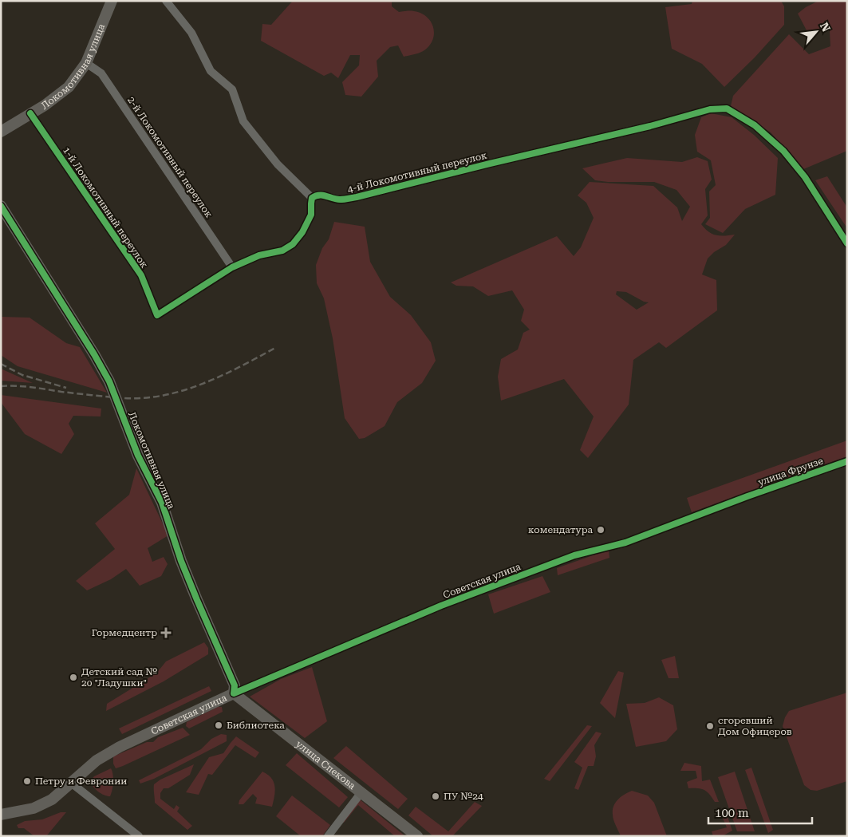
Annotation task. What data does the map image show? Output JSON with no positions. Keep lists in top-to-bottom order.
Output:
{
  "streets": {
    "street": [
      "Локомотивная улица",
      "2-й Локомотивный переулок",
      "4-й Локомотивный переулок",
      "1-й Локомотивный переулок",
      "улица Фрунзе",
      "Советская улица",
      "улица Спекова"
    ]
  },
  "crossings": [
    ["Локомотивная улица", "2-й Локомотивный переулок"],
    ["Локомотивная улица", "1-й Локомотивный переулок"],
    ["Локомотивная улица", "Советская улица"],
    ["Локомотивная улица", "улица Спекова"],
    ["2-й Локомотивный переулок", "1-й Локомотивный переулок"],
    ["улица Фрунзе", "Советская улица"],
    ["Советская улица", "улица Спекова"]
  ],
  "places": {
    "other": [
      "комендатура",
      "Детский сад № 20 \"Ладушки\"",
      "Библиотека",
      "сгоревший Дом Офицеров",
      "Петру и Февронии",
      "ПУ №24"
    ],
    "health": ["Гормедцентр"]
  },
  "scale_bar": "100 m",
  "north": "top right"
}
